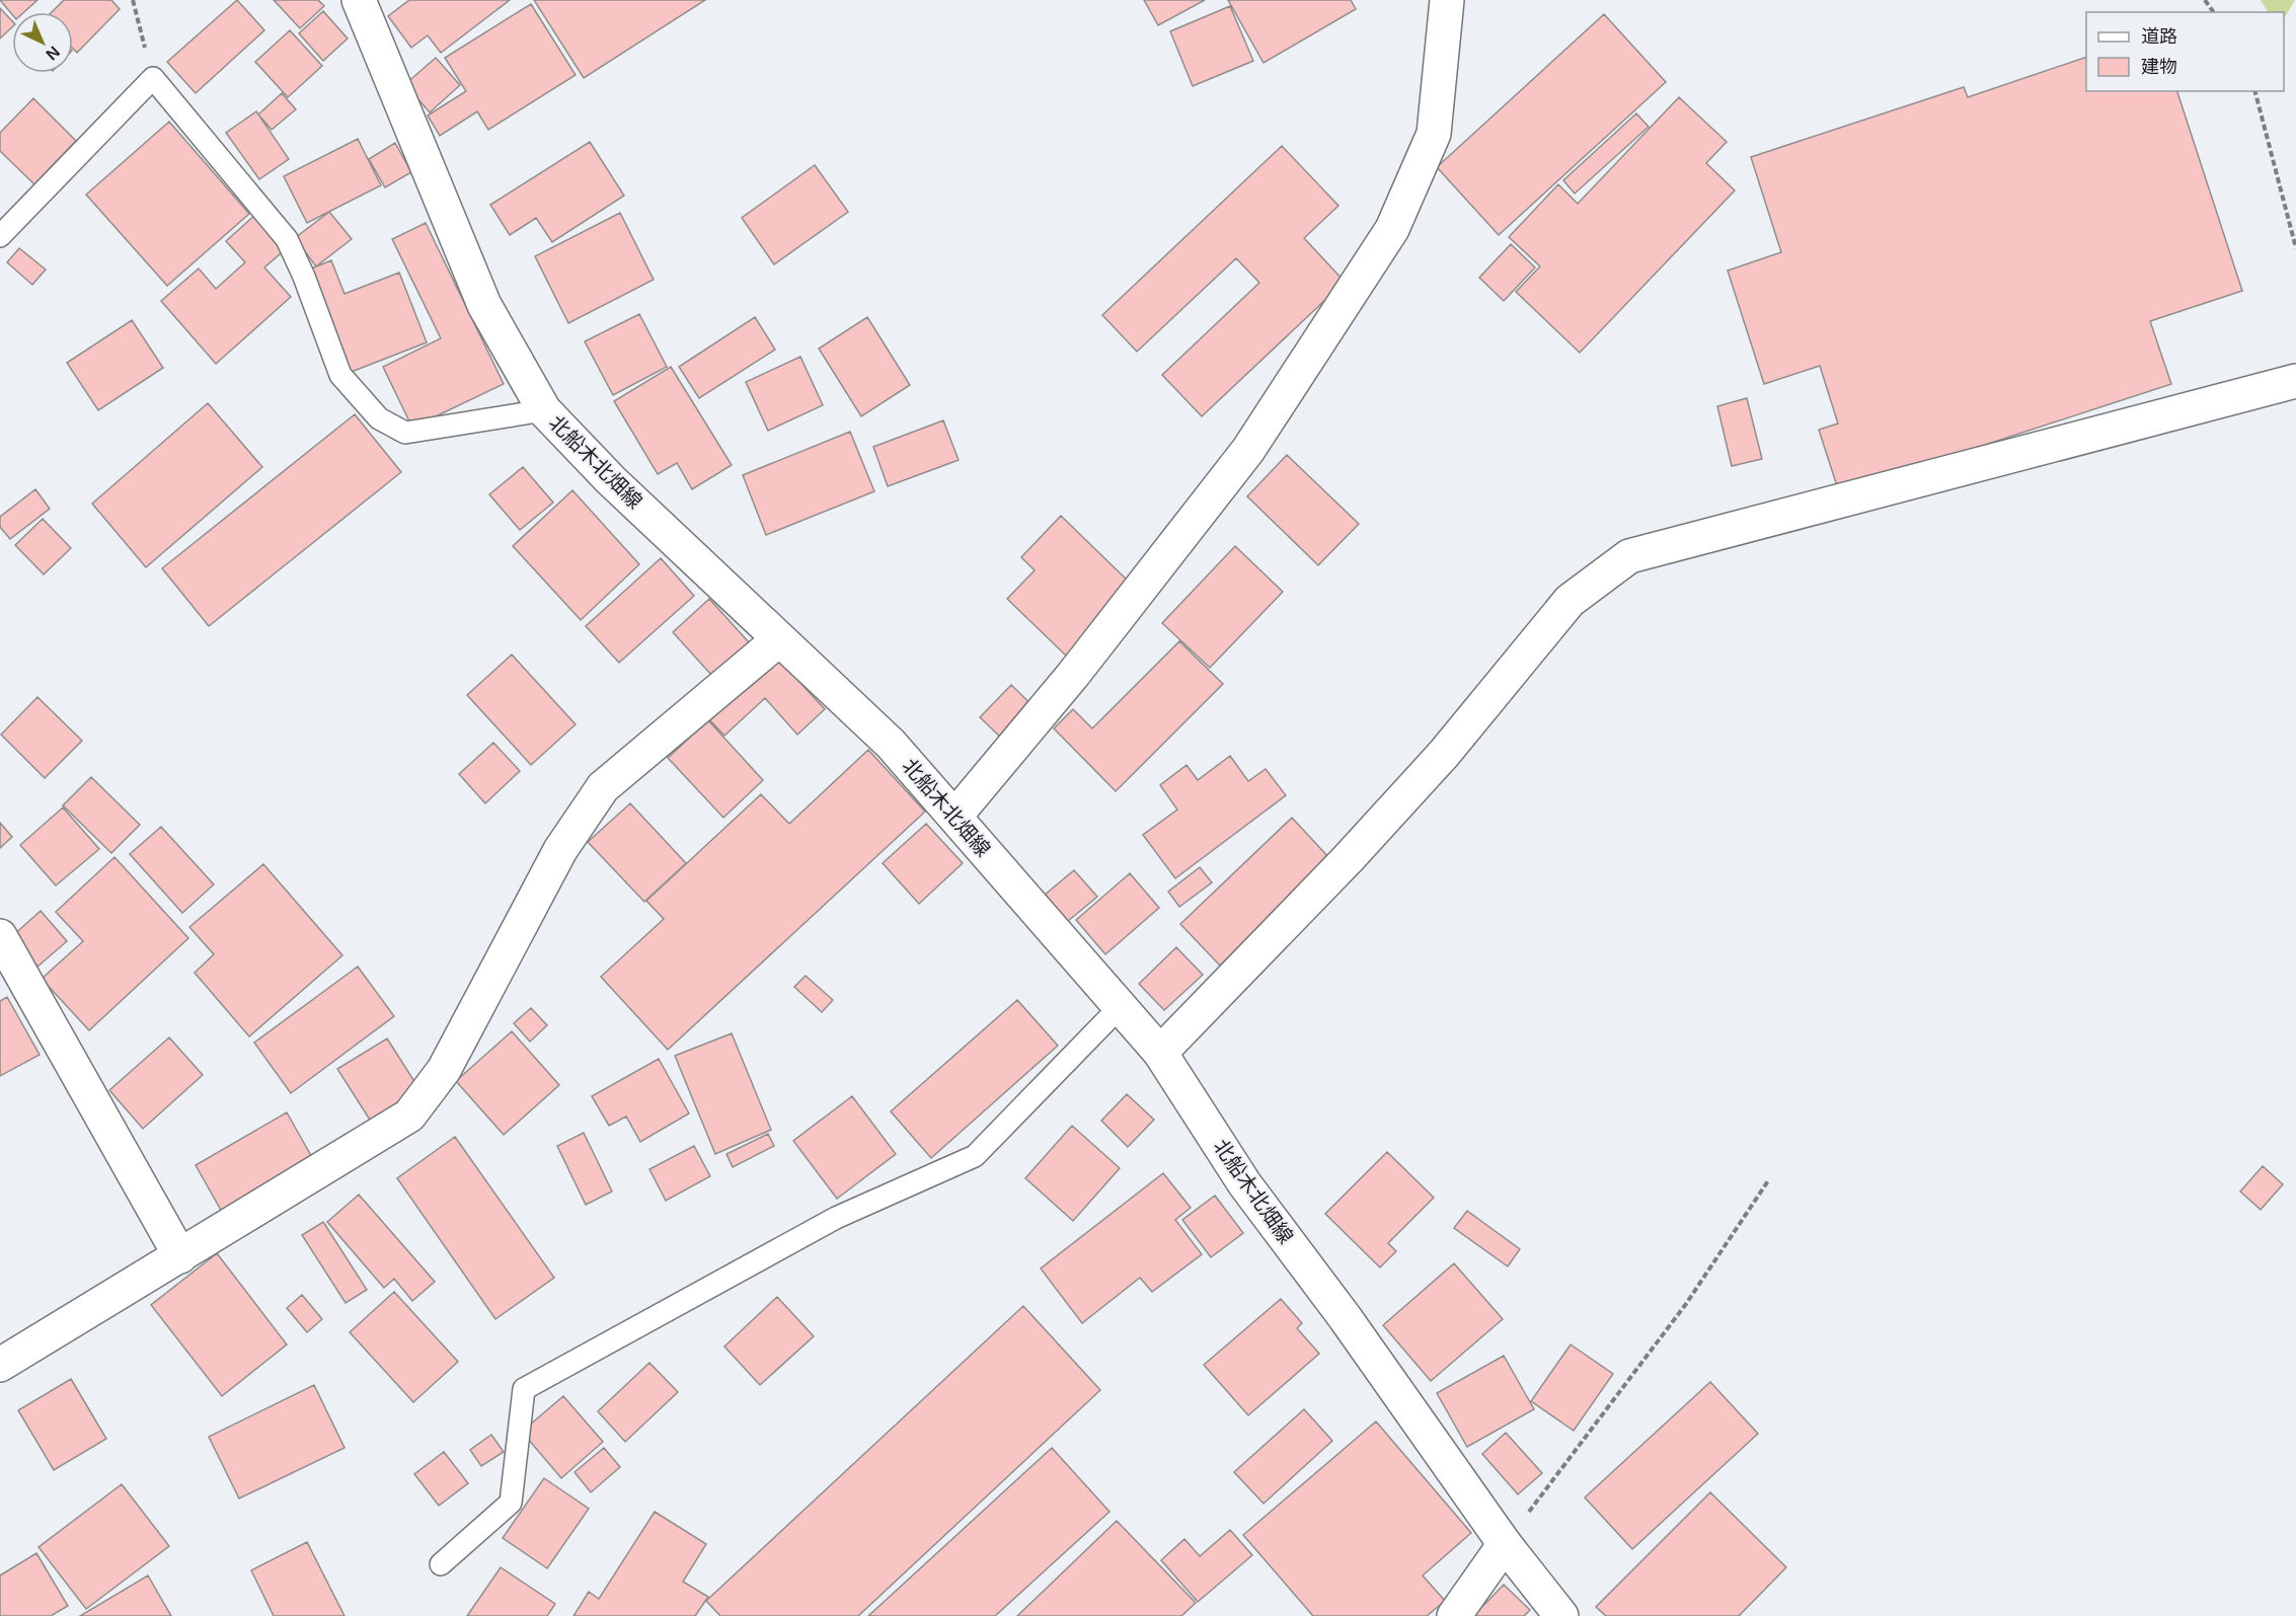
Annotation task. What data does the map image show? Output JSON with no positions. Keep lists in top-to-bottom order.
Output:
{
  "streets": {
    "street": ["北船木北畑線"]
  },
  "legend": ["道路", "建物"],
  "north": "bottom right"
}
